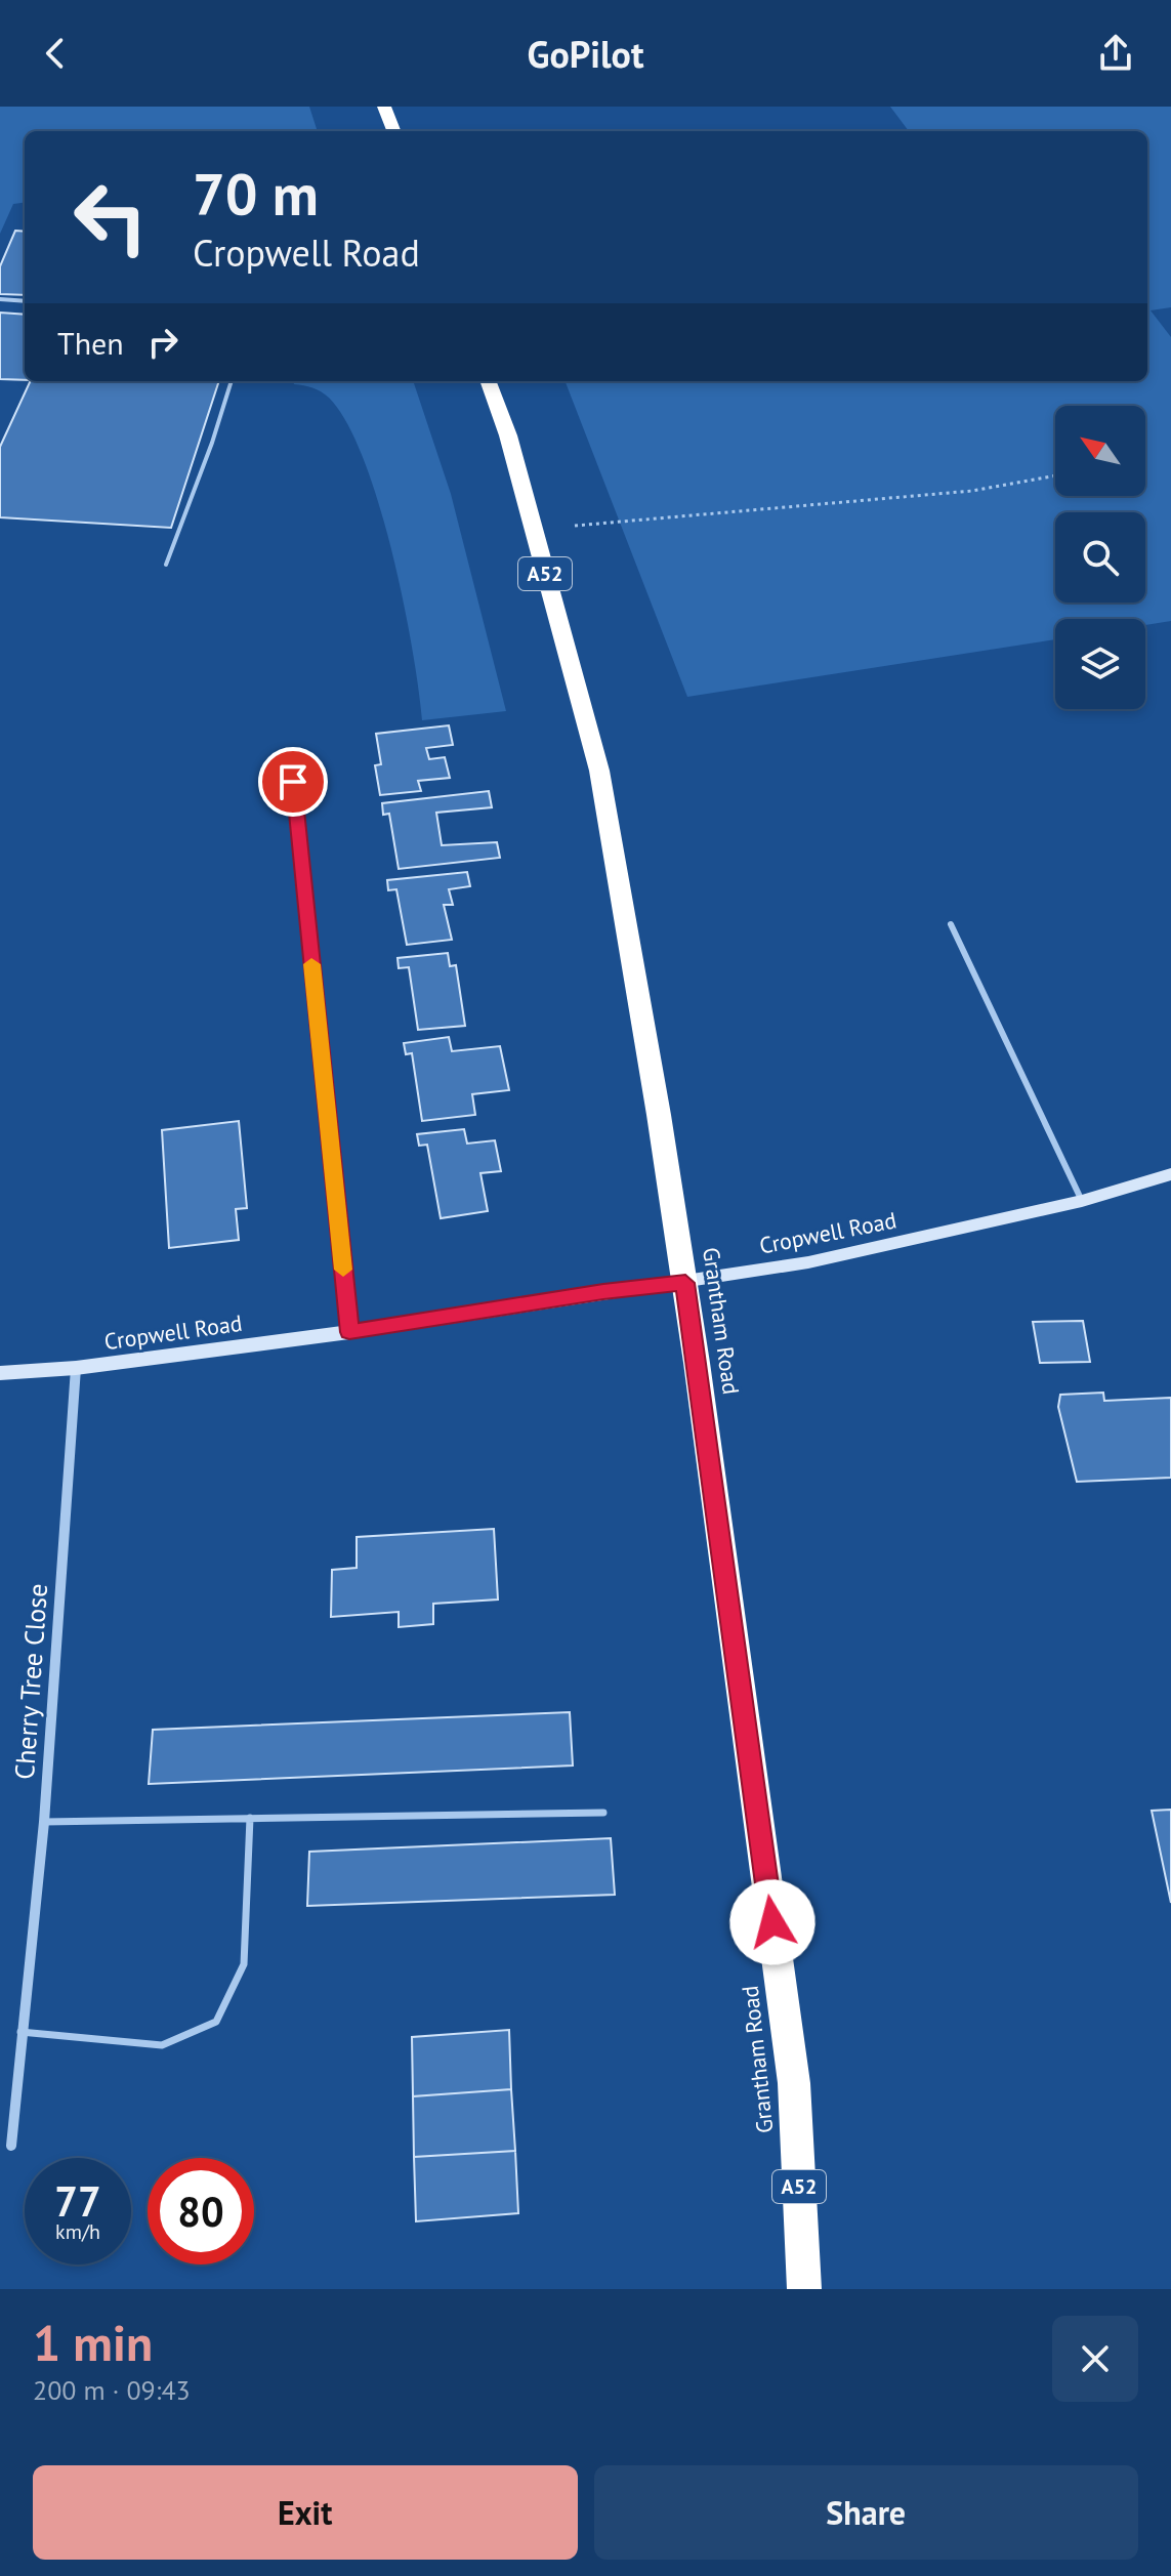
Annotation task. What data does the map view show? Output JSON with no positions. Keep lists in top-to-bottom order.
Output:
{
  "streets": {
    "highway": ["A52", "Grantham Road"],
    "street": ["Cropwell Road", "Cherry Tree Close"]
  },
  "crossings": [
    ["Cropwell Road", "Grantham Road"],
    ["Cropwell Road", "Cherry Tree Close"]
  ],
  "north": "top left",
  "page": {
    "header": "GoPilot",
    "turn": ["70 m", "Cropwell Road"],
    "then": "Then",
    "speed": "77 km/h",
    "limit": "80",
    "heading": ["1 min", "200 m · 09:43"],
    "buttons": ["Exit", "Share"]
  }
}
